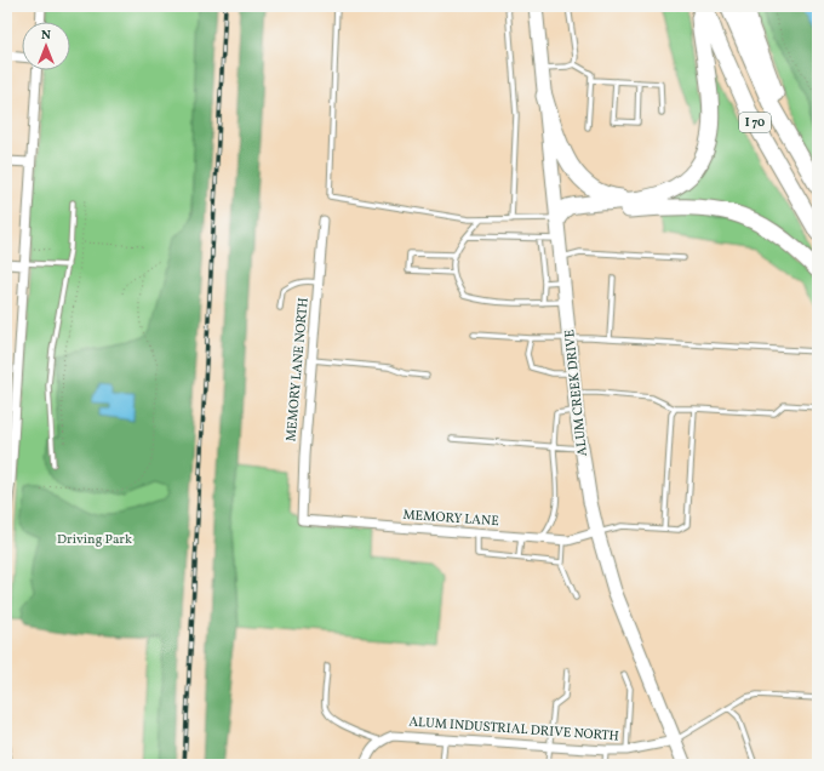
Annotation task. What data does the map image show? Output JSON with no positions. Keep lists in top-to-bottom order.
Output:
{
  "streets": {
    "highway": ["I 70"],
    "main road": ["ALUM CREEK DRIVE"],
    "street": ["MEMORY LANE NORTH", "MEMORY LANE", "ALUM INDUSTRIAL DRIVE NORTH"]
  },
  "crossings": [
    ["MEMORY LANE NORTH", "MEMORY LANE"],
    ["ALUM CREEK DRIVE", "MEMORY LANE"],
    ["ALUM CREEK DRIVE", "ALUM INDUSTRIAL DRIVE NORTH"]
  ],
  "parks": ["Driving Park"],
  "north": "top"
}
